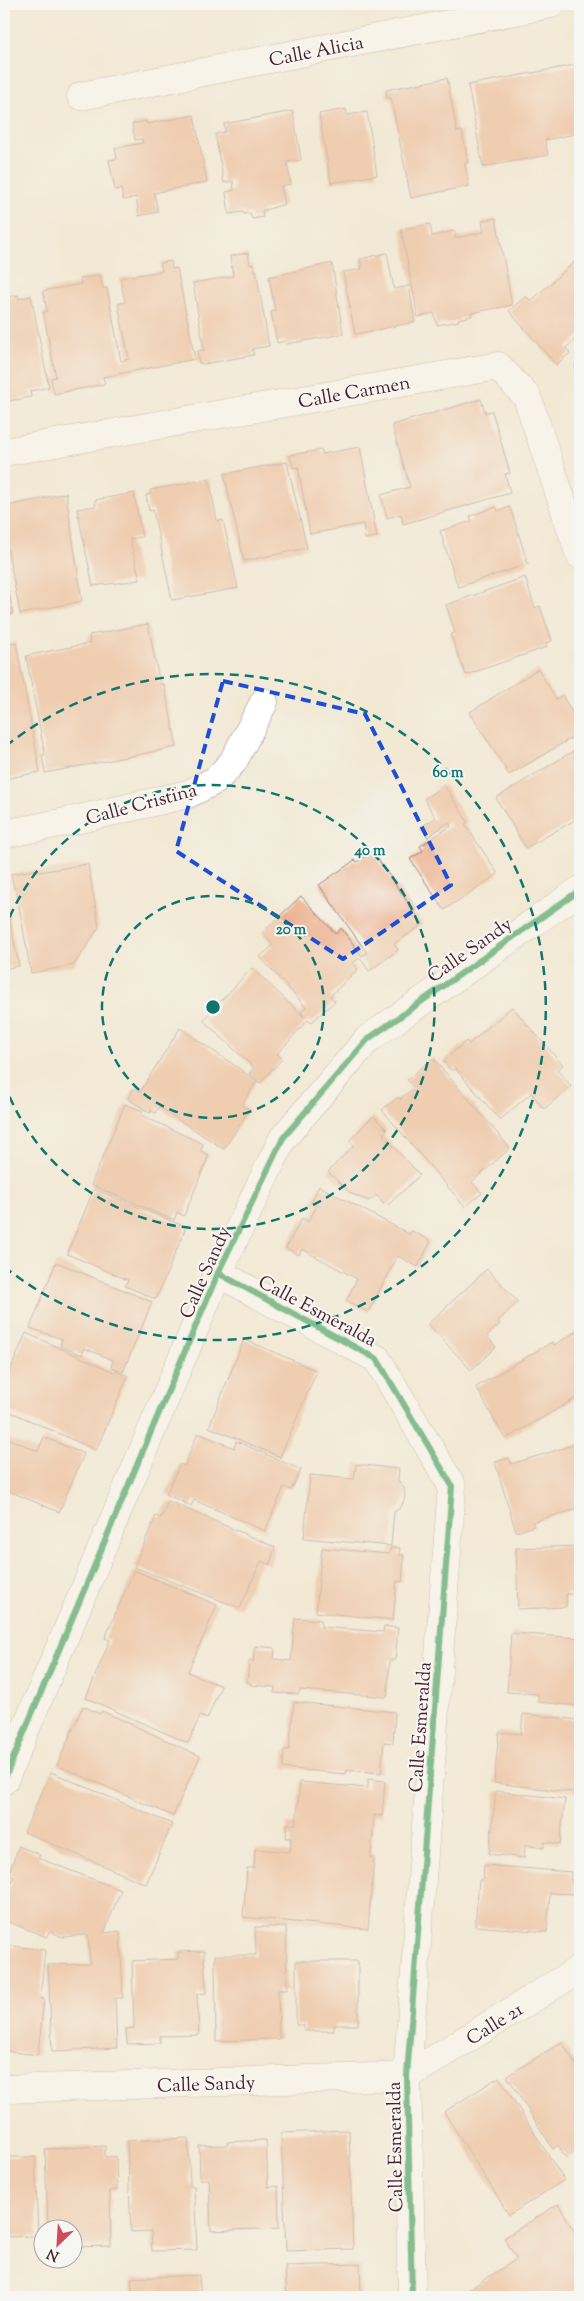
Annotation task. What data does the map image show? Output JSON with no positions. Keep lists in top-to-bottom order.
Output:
{
  "streets": {
    "street": [
      "Calle Alicia",
      "Calle Carmen",
      "Calle Cristina",
      "Calle Sandy",
      "Calle Esmeralda",
      "Calle 21"
    ]
  },
  "crossings": [
    ["Calle Sandy", "Calle Esmeralda"],
    ["Calle Sandy", "Calle 21"],
    ["Calle Esmeralda", "Calle 21"]
  ],
  "north": "bottom left",
  "rings": ["60 m", "40 m", "20 m"]
}
